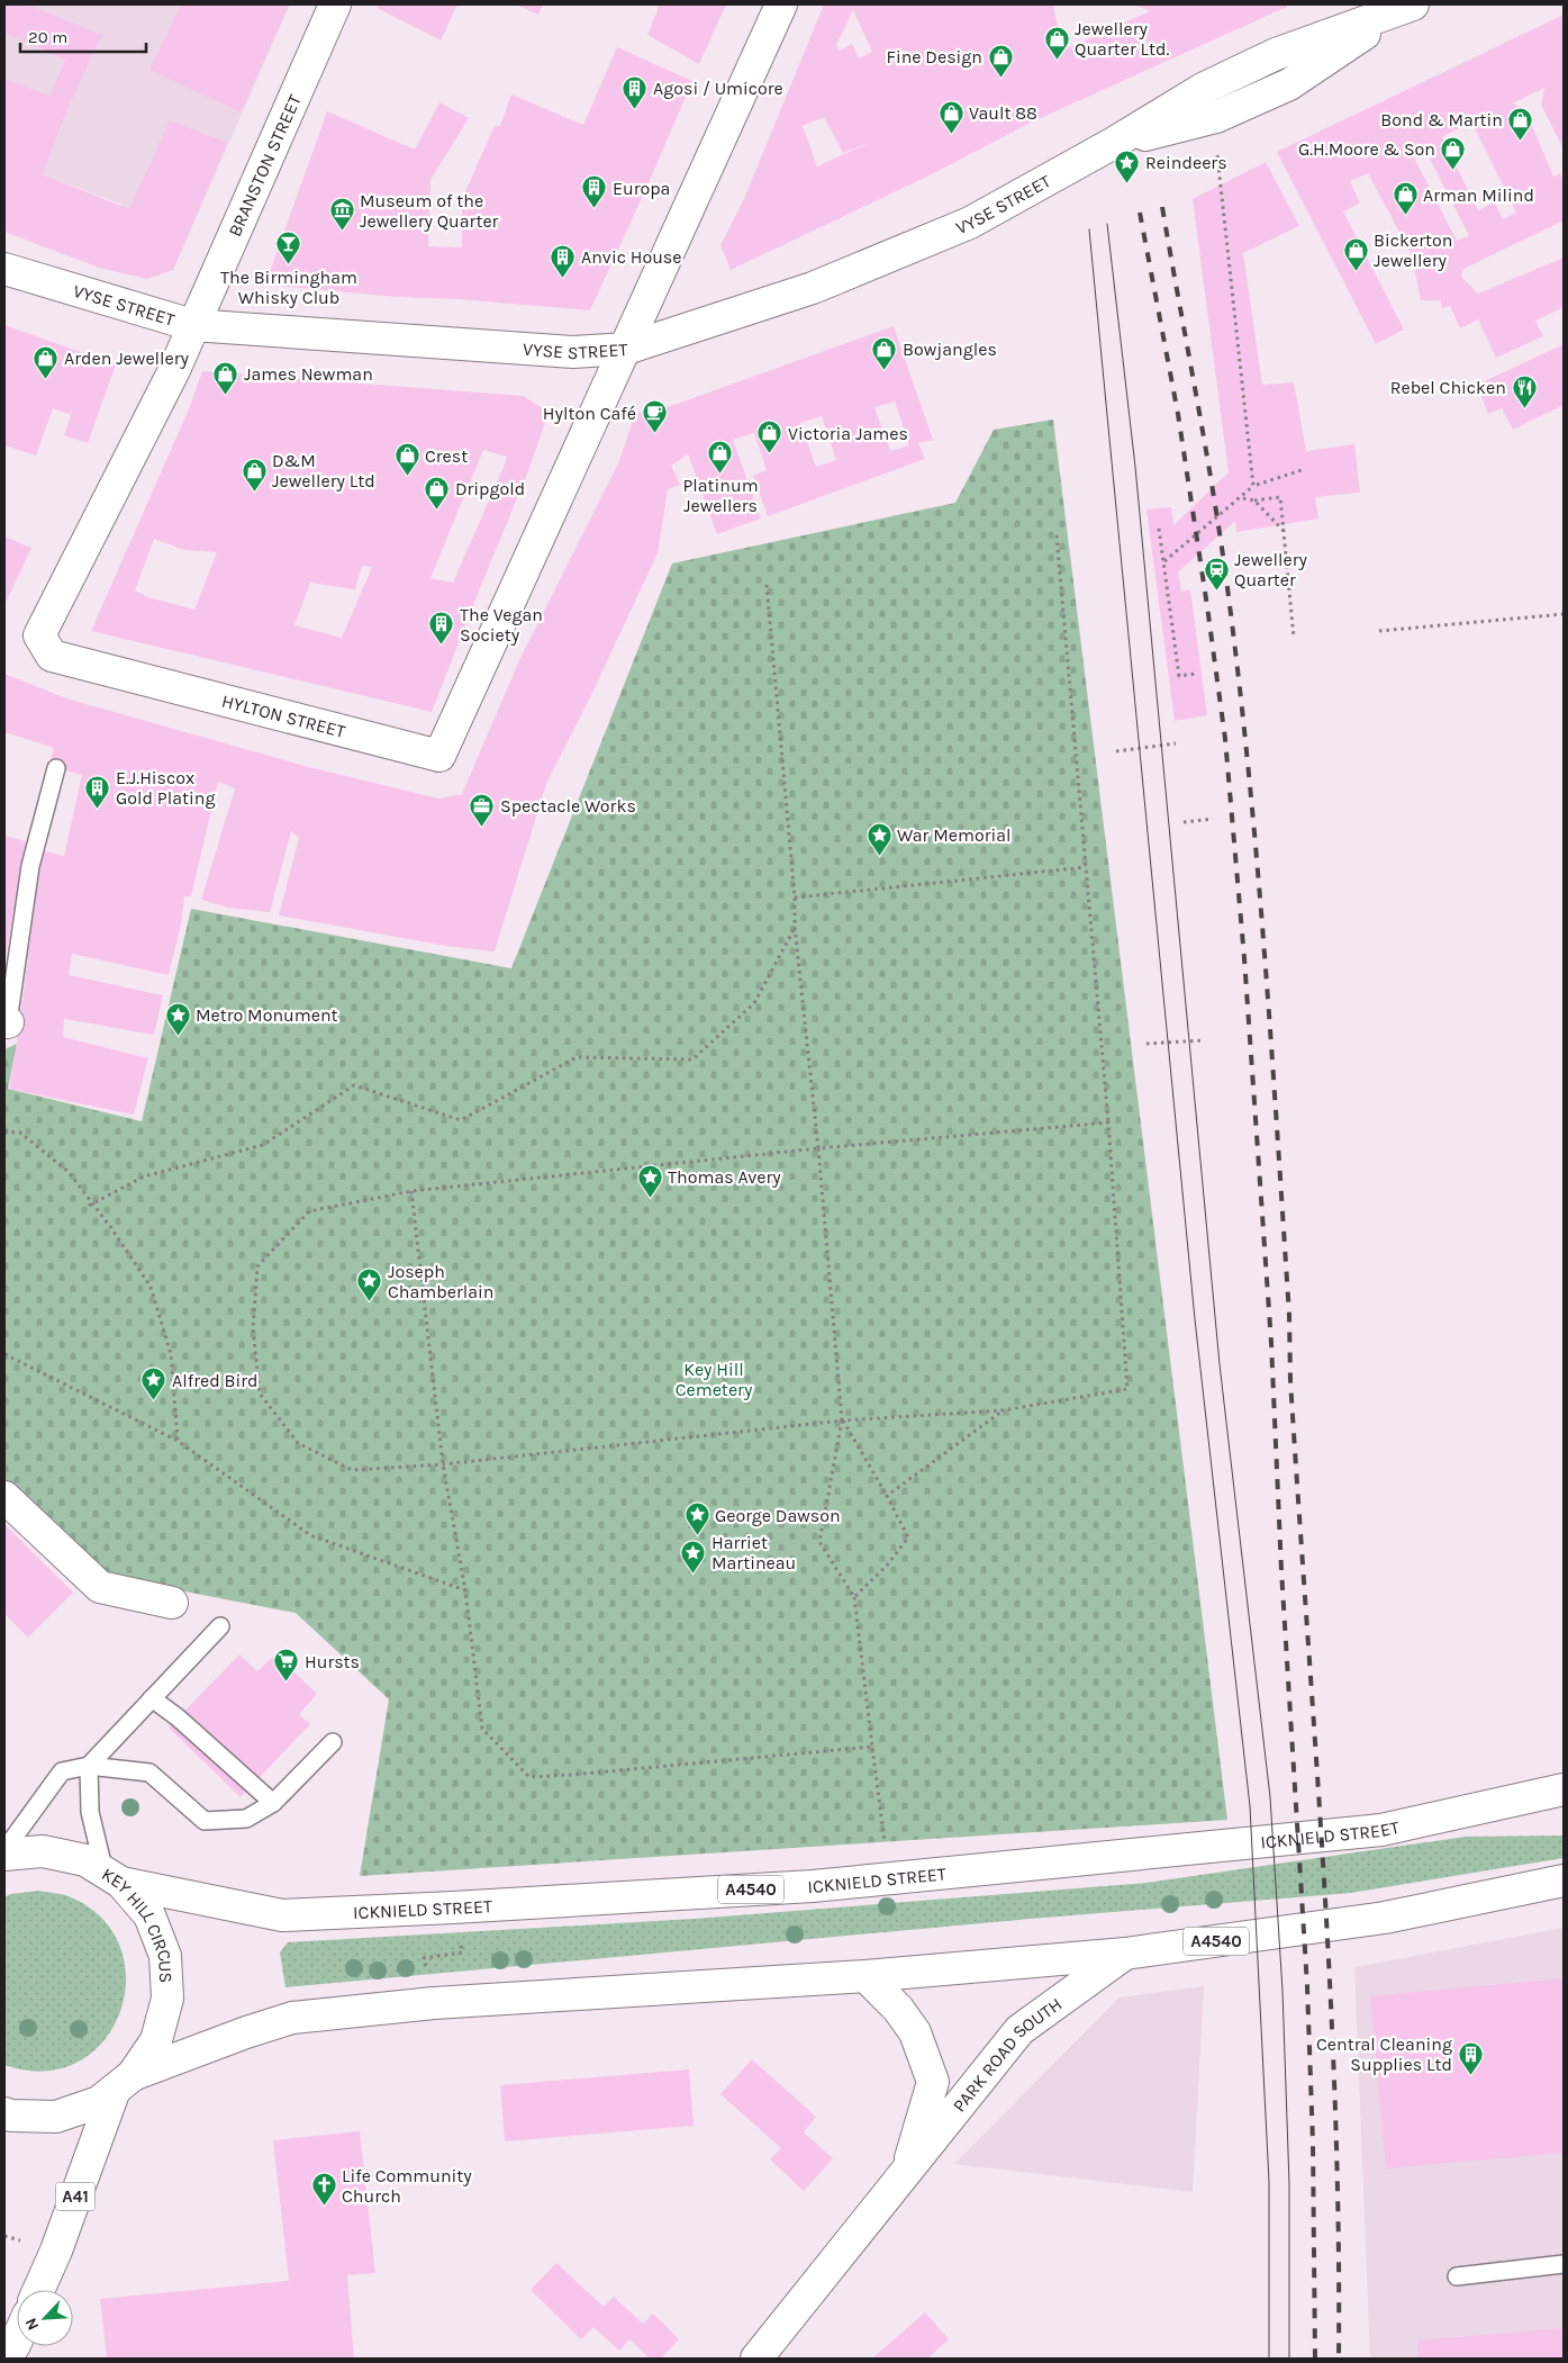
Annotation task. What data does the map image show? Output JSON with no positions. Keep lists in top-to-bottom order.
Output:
{
  "streets": {
    "main road": [
      "BRANSTON STREET",
      "VYSE STREET",
      "HYLTON STREET",
      "ICKNIELD STREET",
      "A4540",
      "KEY HILL CIRCUS",
      "PARK ROAD SOUTH",
      "A41"
    ]
  },
  "crossings": [
    ["BRANSTON STREET", "VYSE STREET"],
    ["BRANSTON STREET", "HYLTON STREET"],
    ["VYSE STREET", "HYLTON STREET"],
    ["ICKNIELD STREET", "KEY HILL CIRCUS"],
    ["A4540", "KEY HILL CIRCUS"],
    ["A4540", "PARK ROAD SOUTH"],
    ["A4540", "A41"],
    ["KEY HILL CIRCUS", "A41"]
  ],
  "parks": ["Key Hill Cemetery"],
  "places": {
    "shop": [
      "Jewellery Quarter Ltd.",
      "Fine Design",
      "Vault 88",
      "Bond & Martin",
      "G.H.Moore & Son",
      "Arman Milind",
      "Bickerton Jewellery",
      "Bowjangles",
      "Arden Jewellery",
      "James Newman",
      "Victoria James",
      "Platinum Jewellers",
      "Crest",
      "D&M Jewellery Ltd",
      "Dripgold"
    ],
    "building": [
      "Agosi / Umicore",
      "Europa",
      "Anvic House",
      "The Vegan Society",
      "E.J.Hiscox Gold Plating",
      "Central Cleaning Supplies Ltd"
    ],
    "place": [
      "Reindeers",
      "War Memorial",
      "Metro Monument",
      "Thomas Avery",
      "Joseph Chamberlain",
      "Alfred Bird",
      "George Dawson",
      "Harriet Martineau"
    ],
    "museum": ["Museum of the Jewellery Quarter"],
    "bar": ["The Birmingham Whisky Club"],
    "restaurant": ["Rebel Chicken"],
    "cafe": ["Hylton Café"],
    "station": ["Jewellery Quarter"],
    "office": ["Spectacle Works"],
    "supermarket": ["Hursts"],
    "church": ["Life Community Church"]
  },
  "scale_bar": "20 m",
  "north": "bottom left"
}
